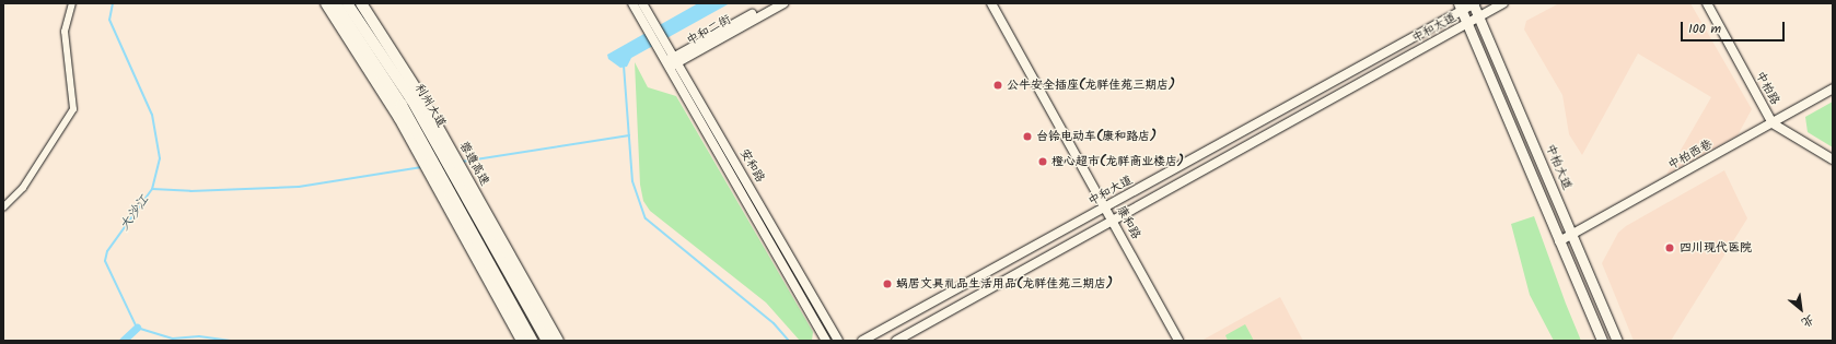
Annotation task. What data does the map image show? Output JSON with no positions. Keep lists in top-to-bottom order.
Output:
{
  "streets": {
    "highway": ["利州大道", "蓉遵高速"],
    "main road": ["中柏大道"],
    "street": [
      "中和大道",
      "中和二街",
      "中柏路",
      "中柏西巷",
      "安和路",
      "康和路"
    ]
  },
  "crossings": [
    ["中和大道", "中柏大道"],
    ["中和大道", "康和路"],
    ["中和二街", "安和路"],
    ["中柏路", "中柏西巷"],
    ["中柏西巷", "中柏大道"]
  ],
  "water": ["大沙江"],
  "places": [
    "公牛安全插座(龙祥佳苑三期店)",
    "台铃电动车(康和路店)",
    "橙心超市(龙祥商业楼店)",
    "四川现代医院",
    "蜗居文具礼品生活用品(龙祥佳苑三期店)"
  ],
  "scale_bar": "100 m",
  "north": "bottom right"
}
